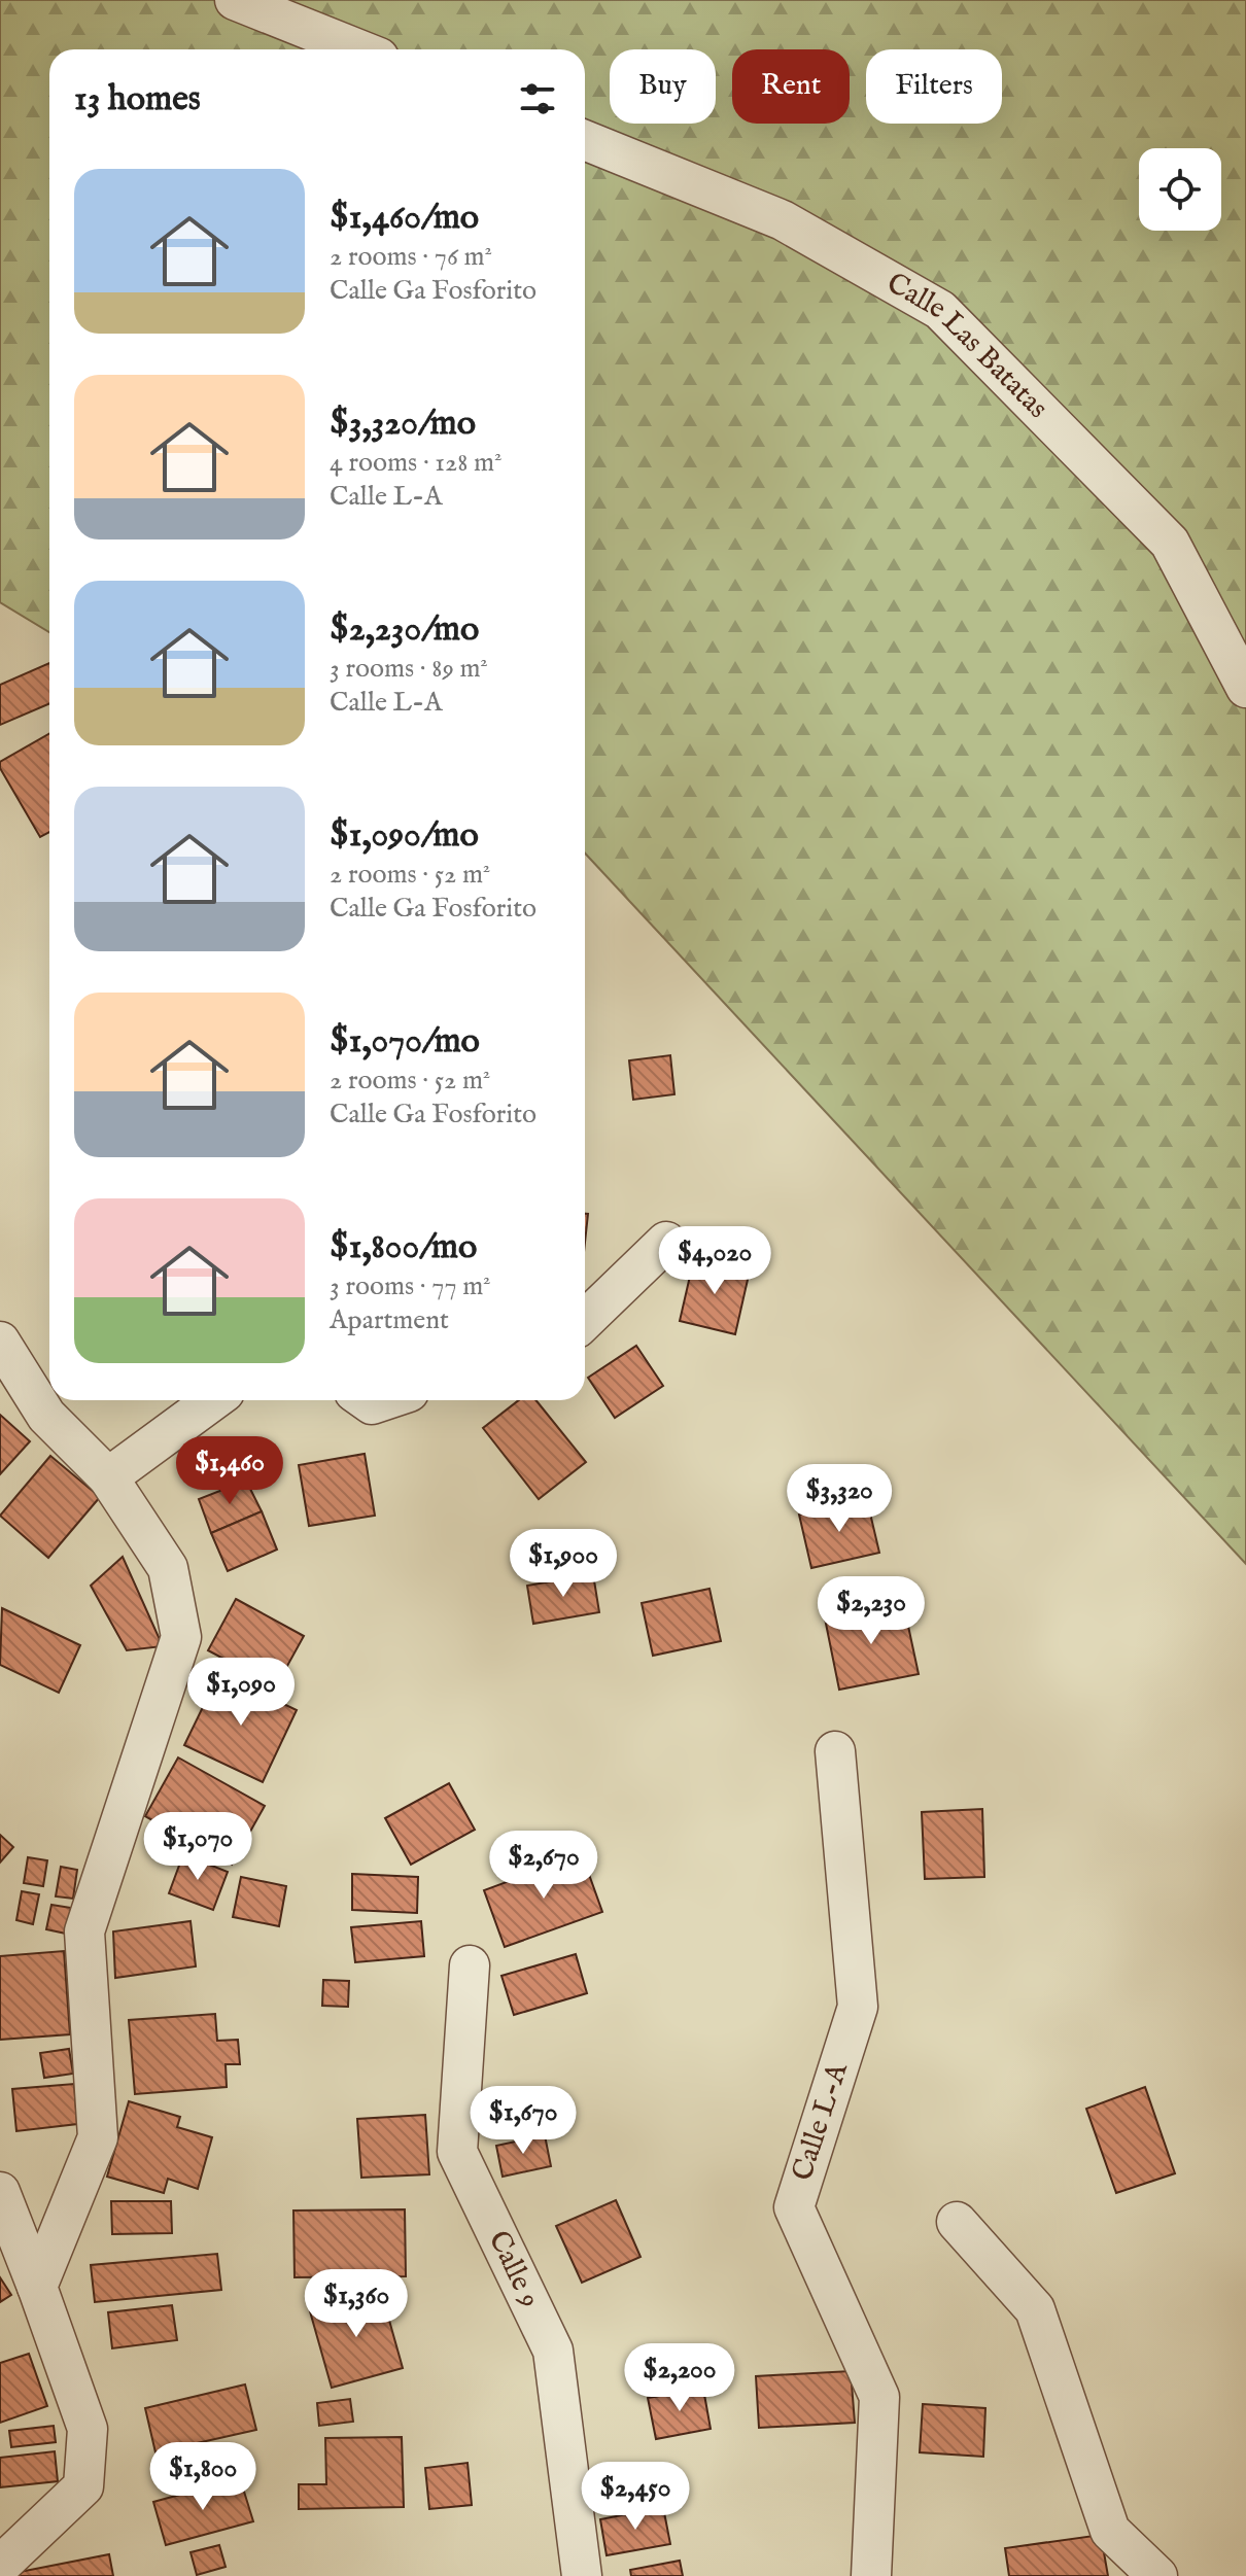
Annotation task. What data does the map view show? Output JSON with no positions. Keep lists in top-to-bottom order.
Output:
{
  "streets": {
    "street": ["Calle Las Batatas", "Calle L-A", "Calle 9"]
  },
  "page": {
    "chip": ["Buy", "Rent", "Filters"],
    "heading": "13 homes",
    "list": [
      {
        "name": "$1,460/mo",
        "note": "2 rooms · 76 m² · Calle Ga Fosforito"
      },
      {
        "name": "$3,320/mo",
        "note": "4 rooms · 128 m² · Calle L-A"
      },
      {
        "name": "$2,230/mo",
        "note": "3 rooms · 89 m² · Calle L-A"
      },
      {
        "name": "$1,090/mo",
        "note": "2 rooms · 52 m² · Calle Ga Fosforito"
      },
      {
        "name": "$1,070/mo",
        "note": "2 rooms · 52 m² · Calle Ga Fosforito"
      },
      {
        "name": "$1,800/mo",
        "note": "3 rooms · 77 m² · Apartment"
      }
    ],
    "price": [
      "$4,020",
      "$1,460",
      "$3,320",
      "$1,900",
      "$2,230",
      "$1,090",
      "$1,070",
      "$2,670",
      "$1,670",
      "$1,360",
      "$2,200",
      "$1,800",
      "$2,450"
    ]
  }
}
